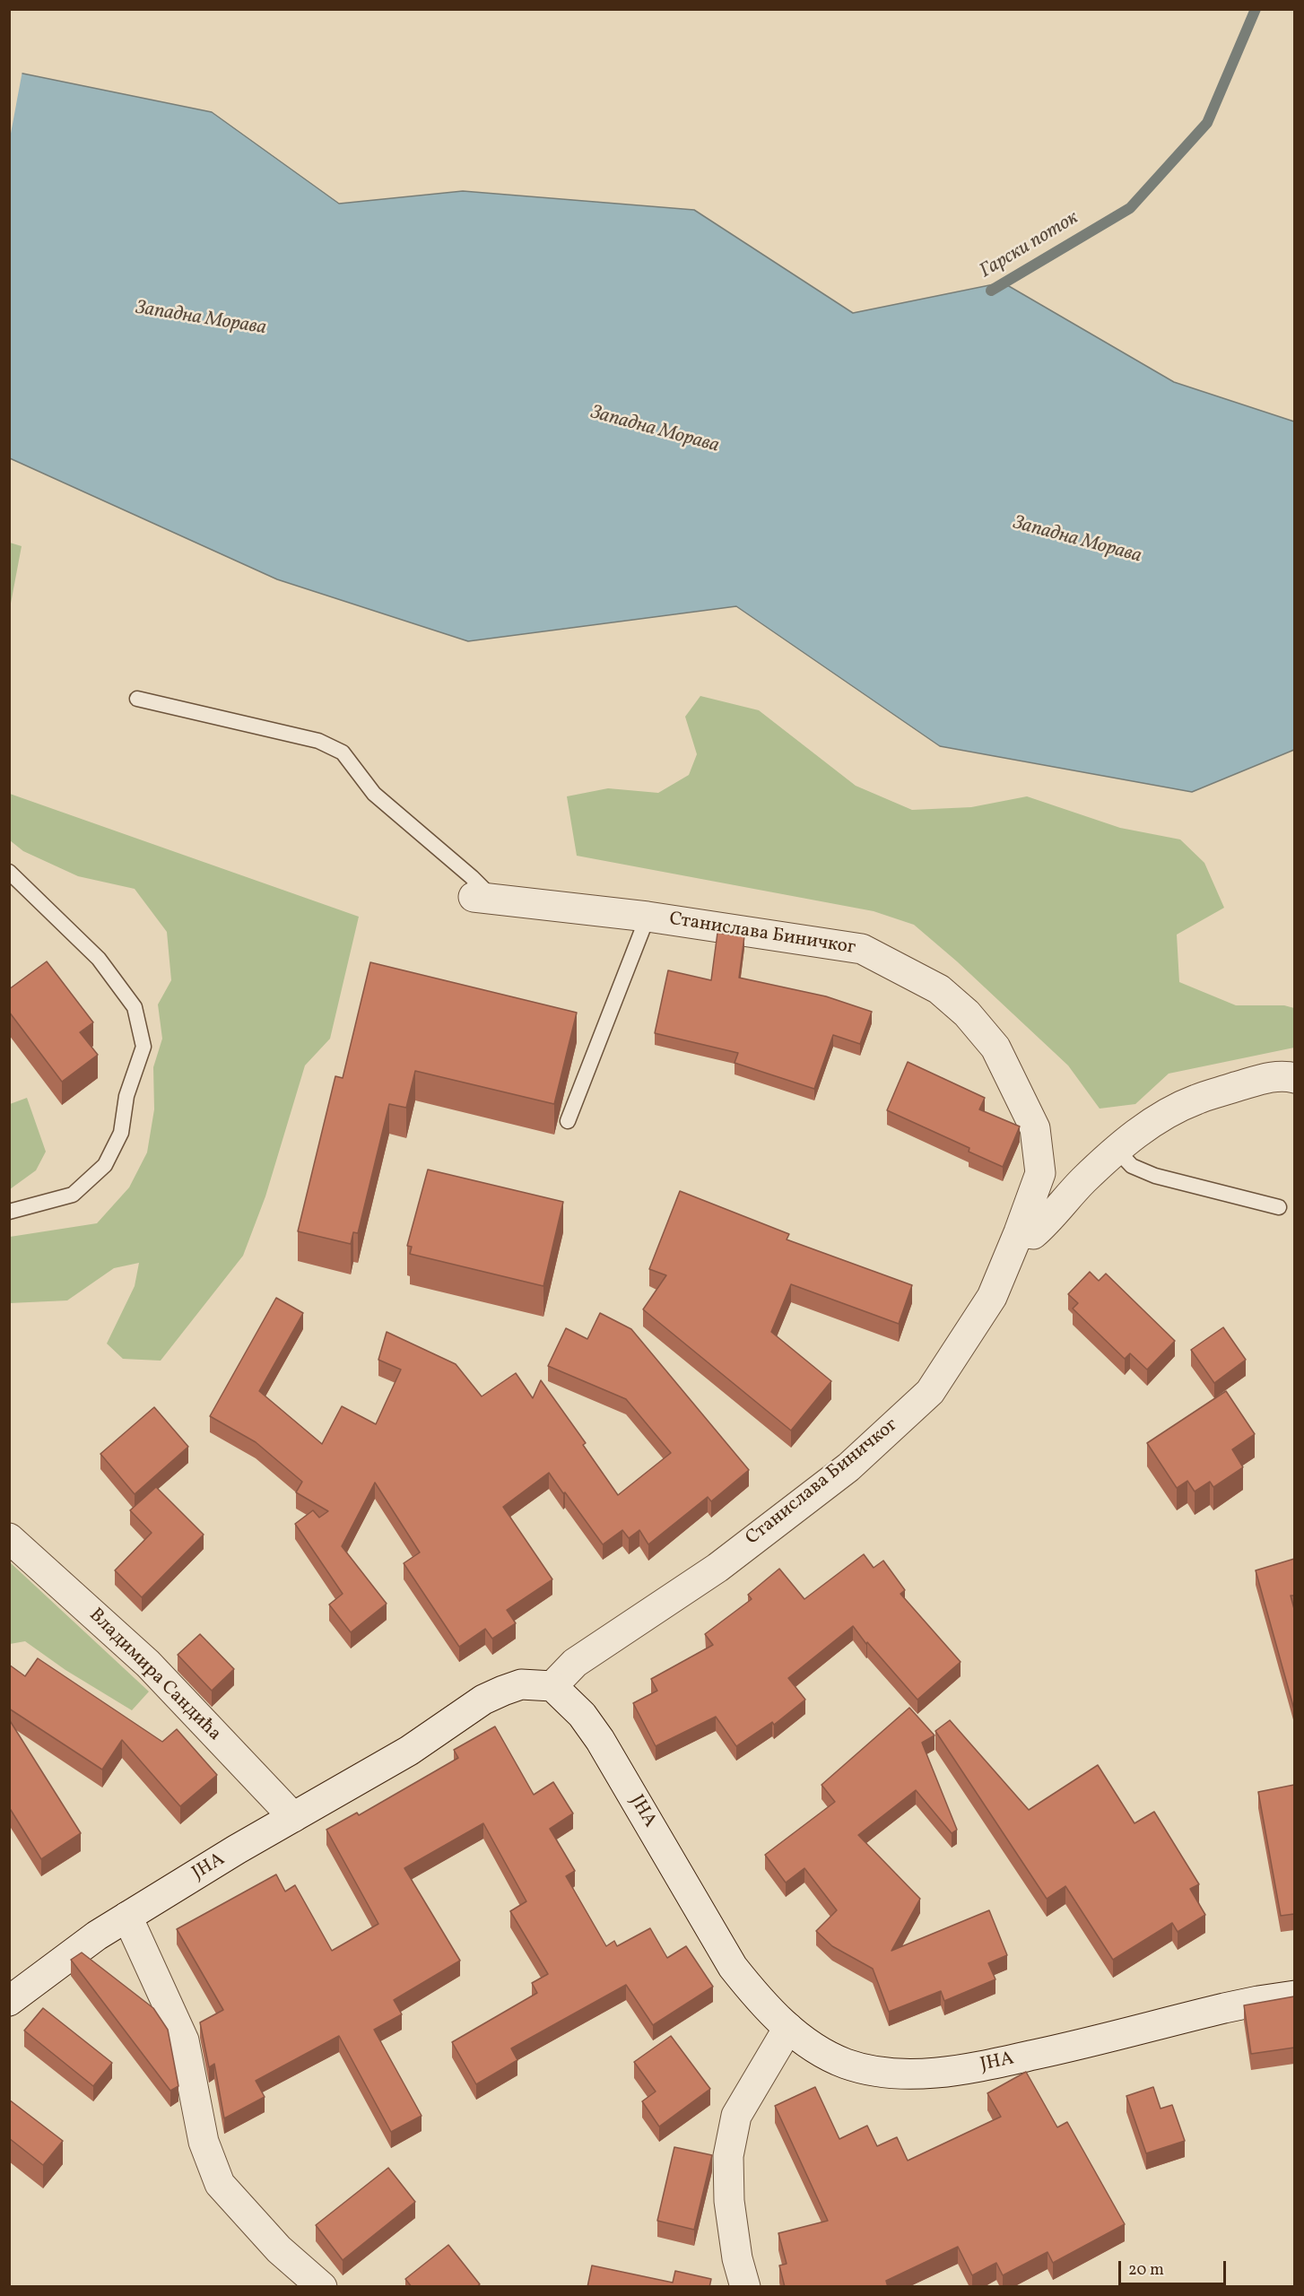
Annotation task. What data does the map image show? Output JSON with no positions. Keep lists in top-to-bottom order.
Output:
{
  "streets": {
    "street": ["Станислава Биничког", "Владимира Сандића", "ЈНА"]
  },
  "crossings": [
    ["Станислава Биничког", "ЈНА"],
    ["Владимира Сандића", "ЈНА"]
  ],
  "water": ["Гарски поток", "Западна Морава"],
  "scale_bar": "20 m"
}
